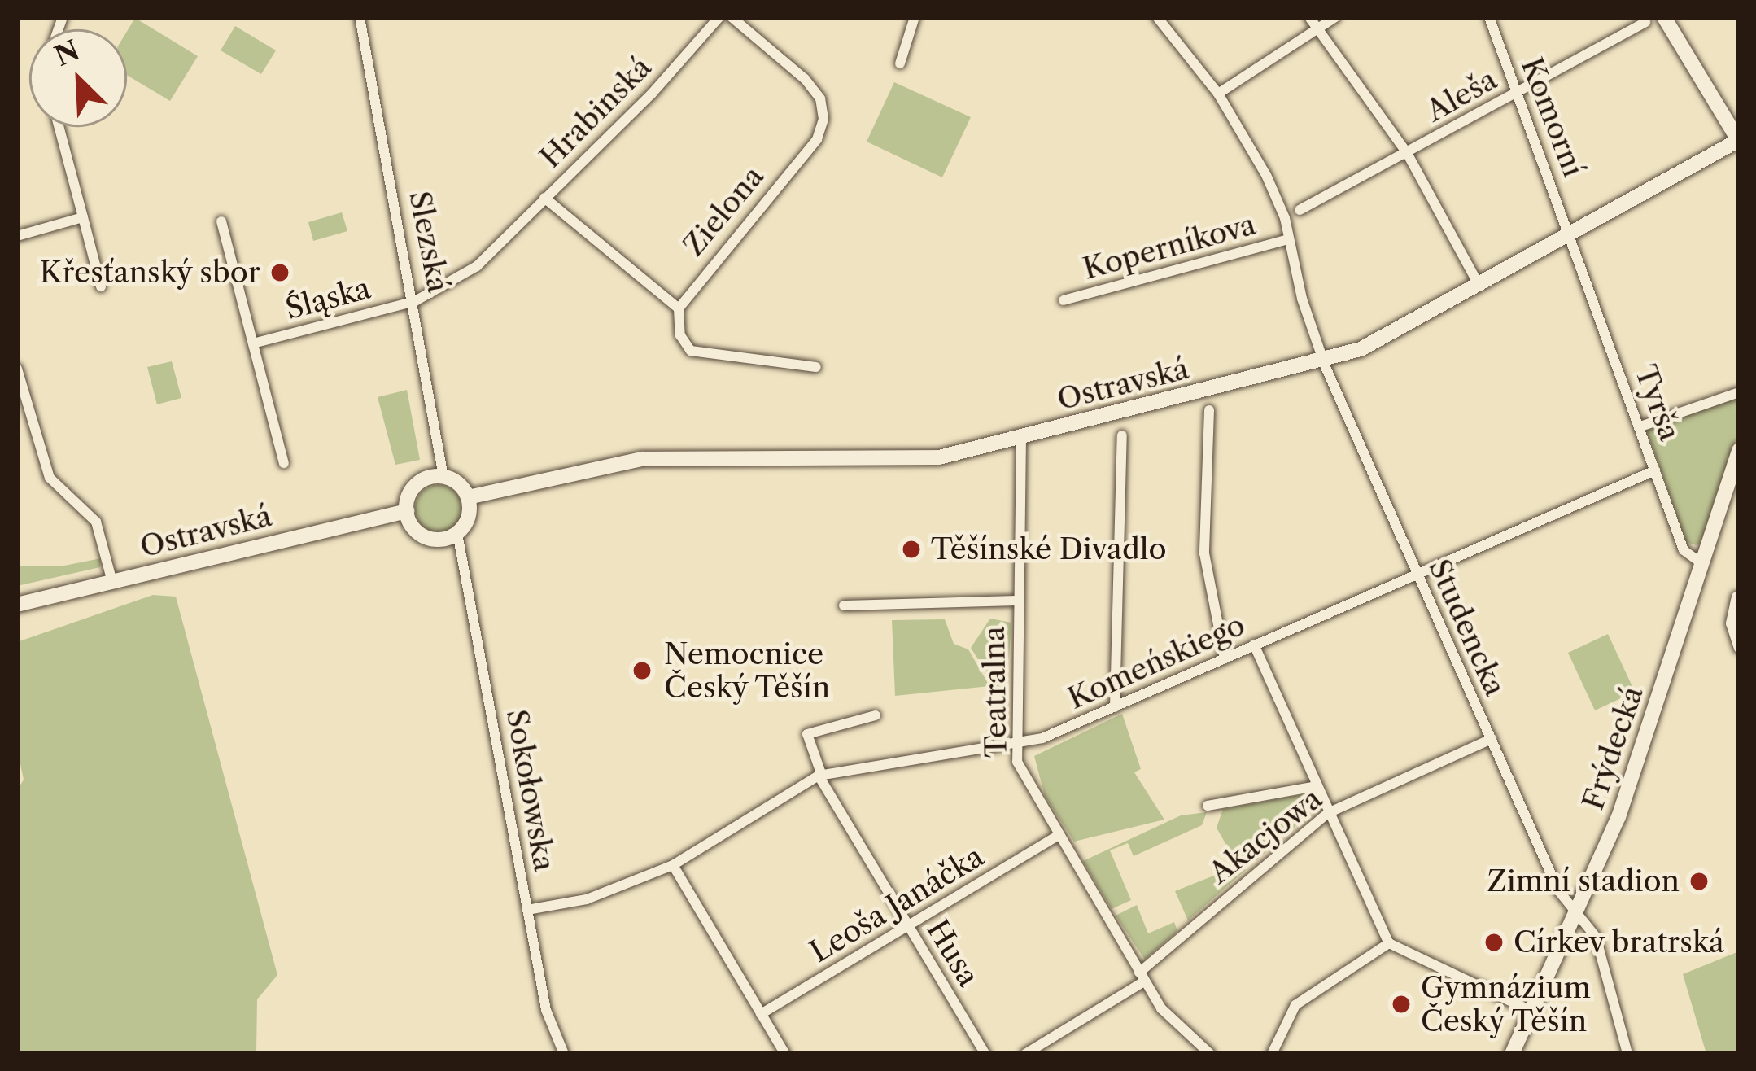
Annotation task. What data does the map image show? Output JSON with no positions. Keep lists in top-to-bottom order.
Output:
{
  "streets": {
    "street": [
      "Aleša",
      "Hrabinská",
      "Komorní",
      "Zielona",
      "Slezská",
      "Koperníkova",
      "Śląska",
      "Ostravská",
      "Tyrša",
      "Studencka",
      "Komeńskiego",
      "Teatralna",
      "Frýdecká",
      "Sokołowska",
      "Akacjowa",
      "Leoša Janáčka",
      "Husa"
    ]
  },
  "crossings": [
    ["Aleša", "Komorní"],
    ["Hrabinská", "Slezská"],
    ["Hrabinská", "Śląska"],
    ["Komorní", "Ostravská"],
    ["Komorní", "Tyrša"],
    ["Slezská", "Śląska"],
    ["Slezská", "Ostravská"],
    ["Slezská", "Sokołowska"],
    ["Koperníkova", "Ostravská"],
    ["Koperníkova", "Studencka"],
    ["Ostravská", "Tyrša"],
    ["Ostravská", "Studencka"],
    ["Ostravská", "Teatralna"],
    ["Ostravská", "Sokołowska"],
    ["Tyrša", "Komeńskiego"],
    ["Tyrša", "Frýdecká"],
    ["Studencka", "Komeńskiego"],
    ["Studencka", "Frýdecká"],
    ["Studencka", "Akacjowa"],
    ["Komeńskiego", "Teatralna"],
    ["Komeńskiego", "Sokołowska"],
    ["Komeńskiego", "Husa"],
    ["Teatralna", "Akacjowa"],
    ["Teatralna", "Leoša Janáčka"],
    ["Leoša Janáčka", "Husa"]
  ],
  "places": [
    "Křesťanský sbor",
    "Těšínské Divadlo",
    "Nemocnice Český Těšín",
    "Zimní stadion",
    "Církev bratrská",
    "Gymnázium Český Těšín"
  ],
  "north": "top left"
}
